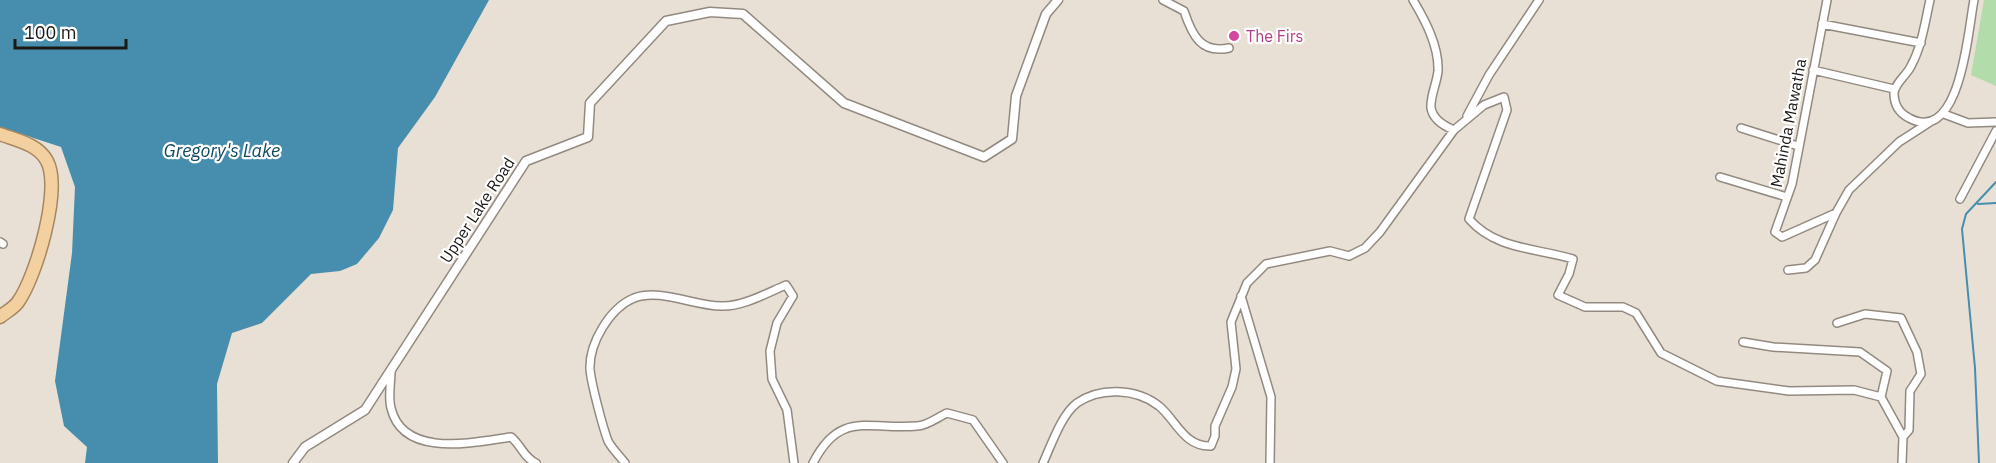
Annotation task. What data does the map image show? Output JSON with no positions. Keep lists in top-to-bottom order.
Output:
{
  "streets": {
    "street": ["Mahinda Mawatha", "Upper Lake Road"]
  },
  "water": ["Gregory's Lake"],
  "places": ["The Firs"],
  "scale_bar": "100 m"
}
